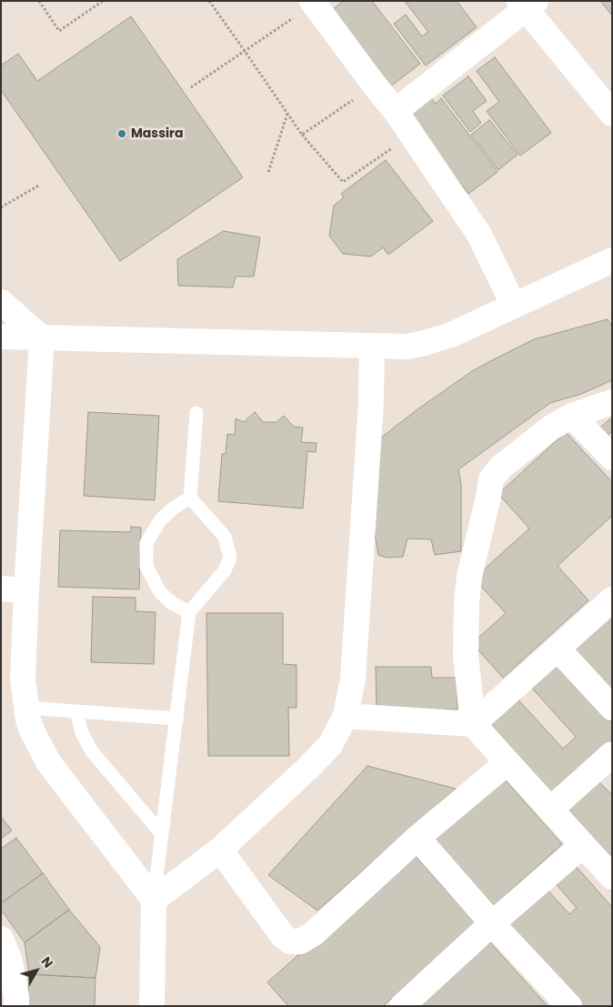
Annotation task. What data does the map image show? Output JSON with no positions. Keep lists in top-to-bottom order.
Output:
{
  "places": ["Massira"],
  "north": "top right"
}
